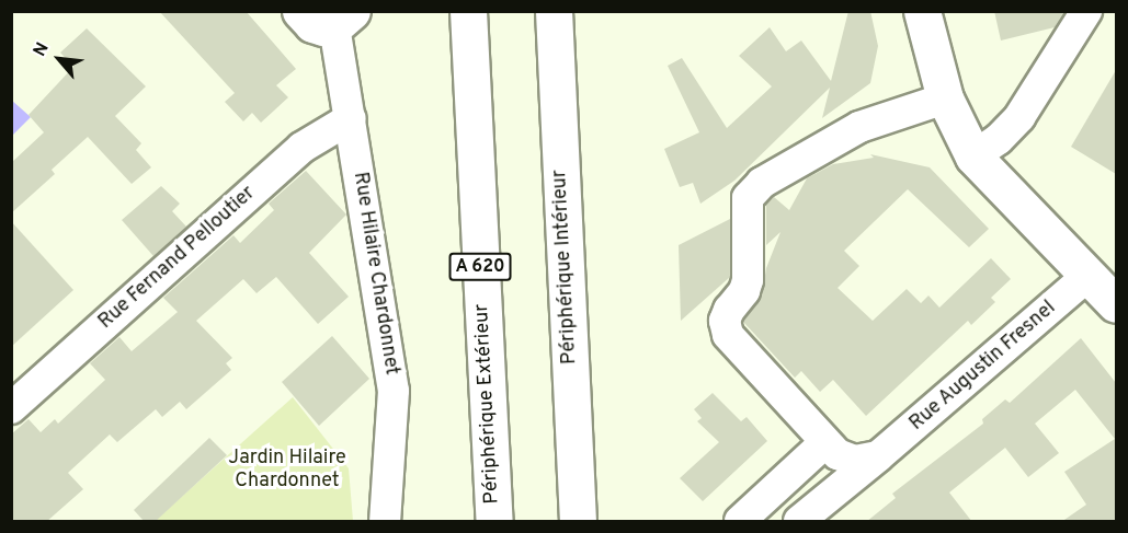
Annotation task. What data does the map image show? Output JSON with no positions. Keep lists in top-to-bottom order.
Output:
{
  "streets": {
    "main road": ["A 620", "Périphérique Intérieur", "Périphérique Extérieur"],
    "street": ["Rue Fernand Pelloutier", "Rue Hilaire Chardonnet", "Rue Augustin Fresnel"]
  },
  "crossings": [
    ["Rue Fernand Pelloutier", "Rue Hilaire Chardonnet"]
  ],
  "parks": ["Jardin Hilaire Chardonnet"],
  "north": "top left"
}
